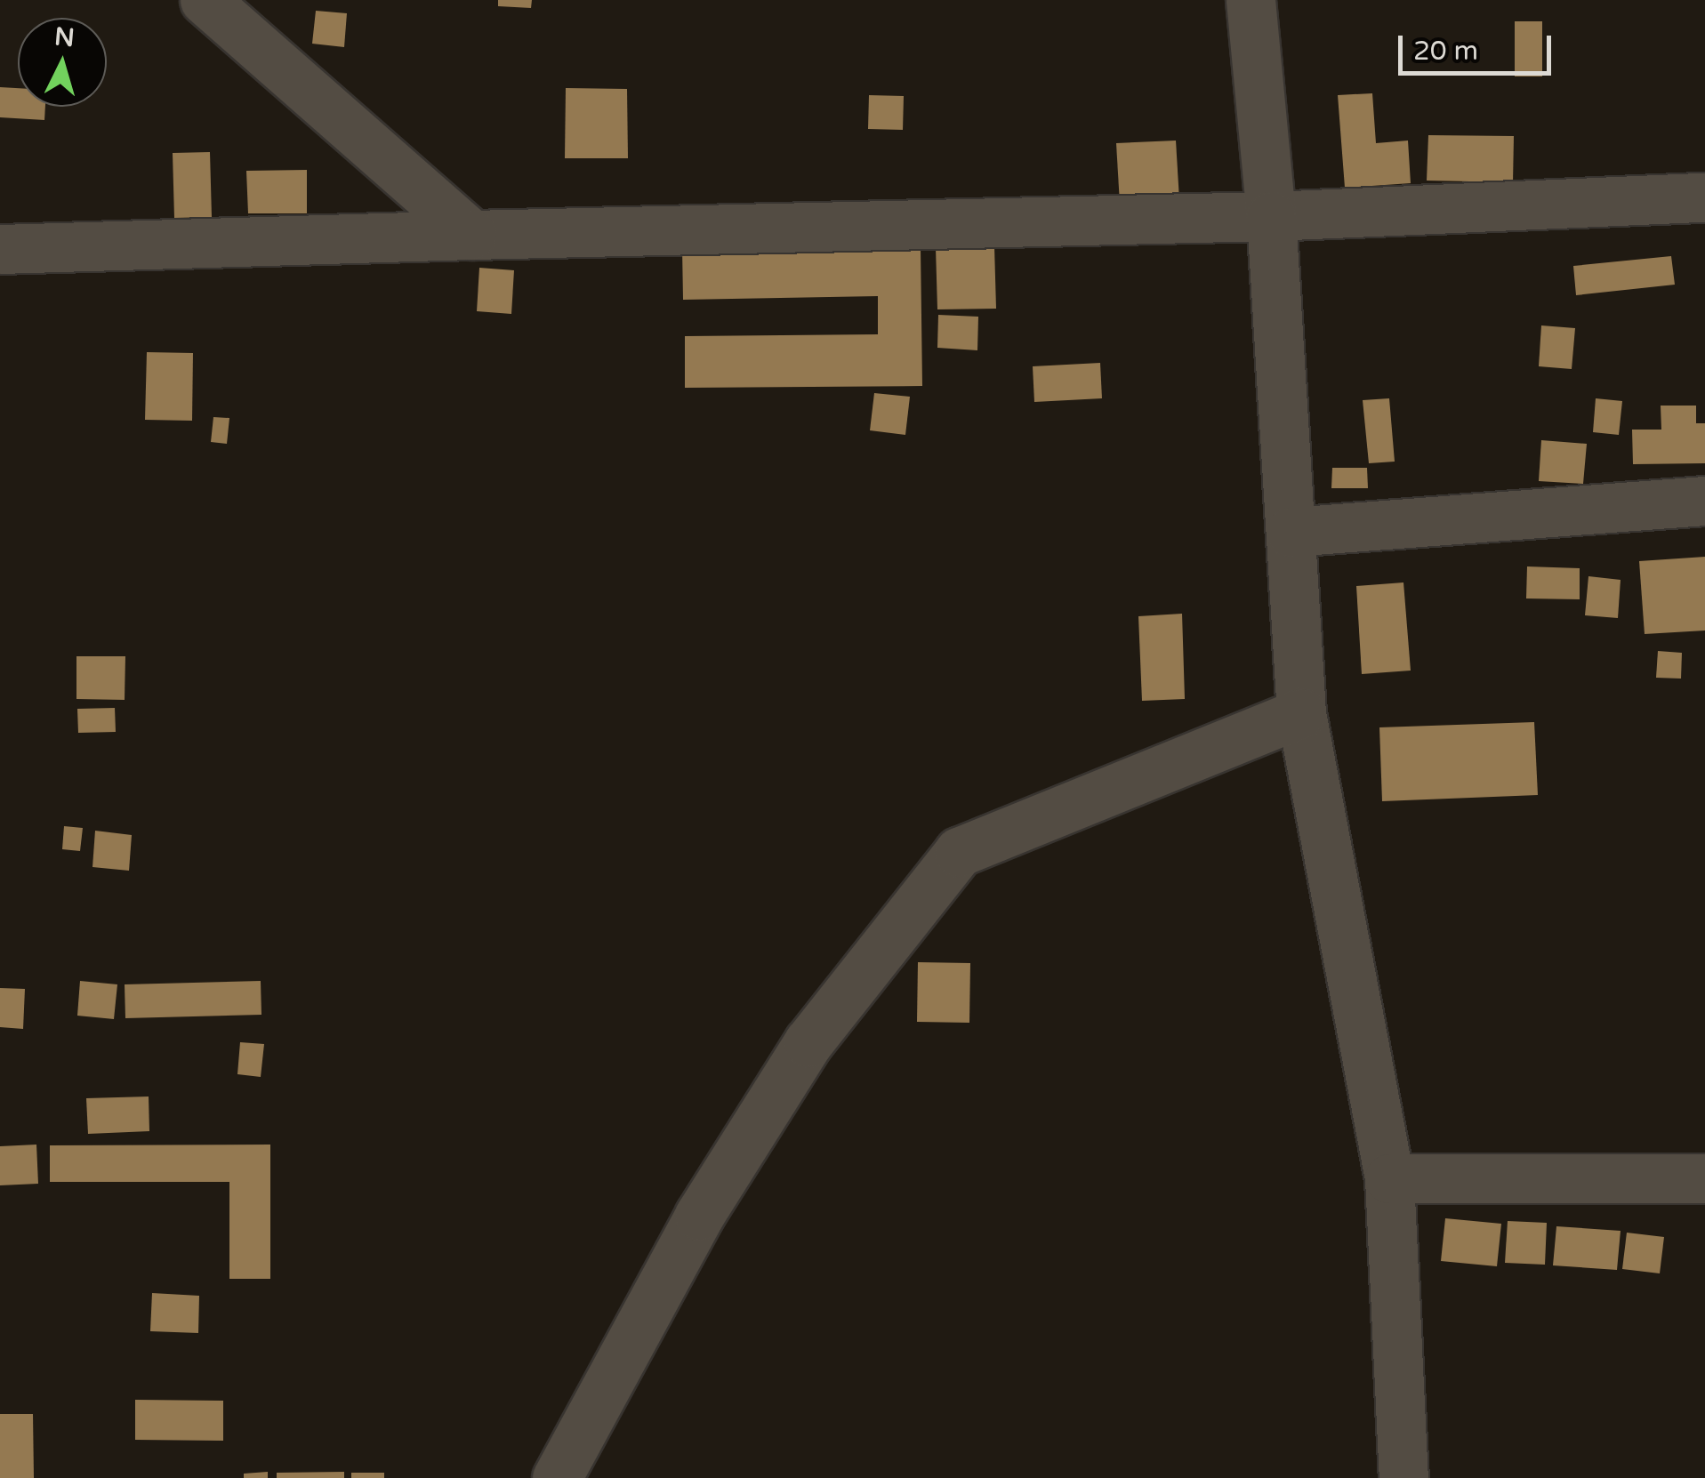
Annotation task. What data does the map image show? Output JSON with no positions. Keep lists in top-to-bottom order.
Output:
{
  "scale_bar": "20 m",
  "north": "top"
}
